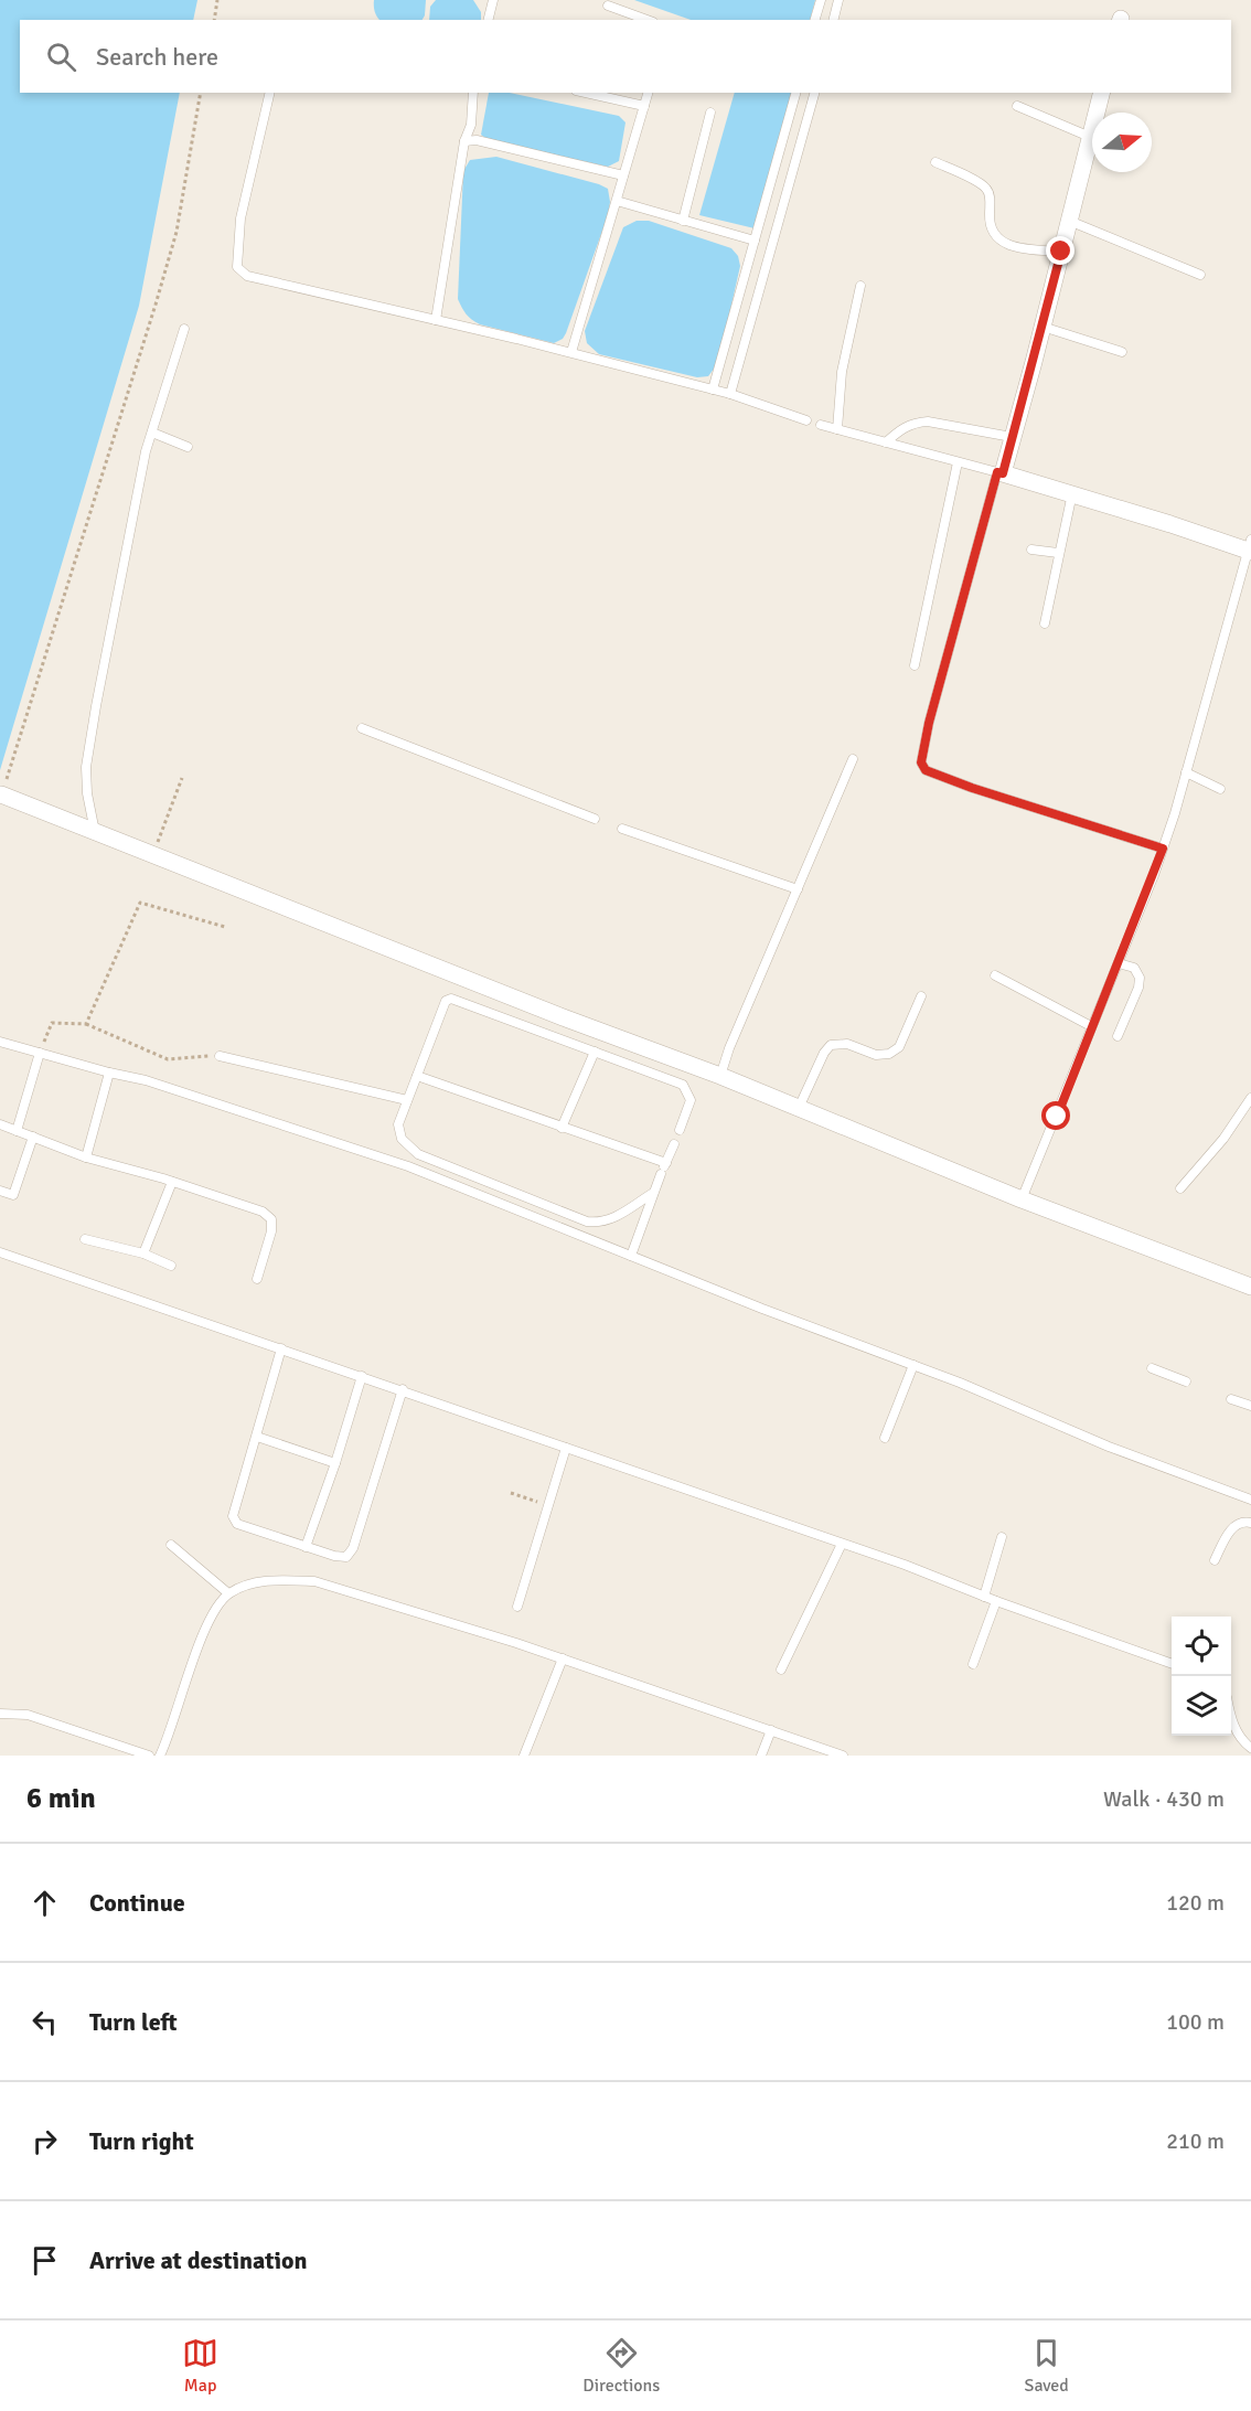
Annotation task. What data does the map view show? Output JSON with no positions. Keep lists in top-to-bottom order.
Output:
{
  "north": "right",
  "page": {
    "search": "Search here",
    "heading": ["6 min", "Walk · 430 m"],
    "list": [
      ["Continue", "120 m"],
      ["Turn left", "100 m"],
      ["Turn right", "210 m"],
      "Arrive at destination"
    ],
    "nav": ["Map", "Directions", "Saved"]
  }
}
